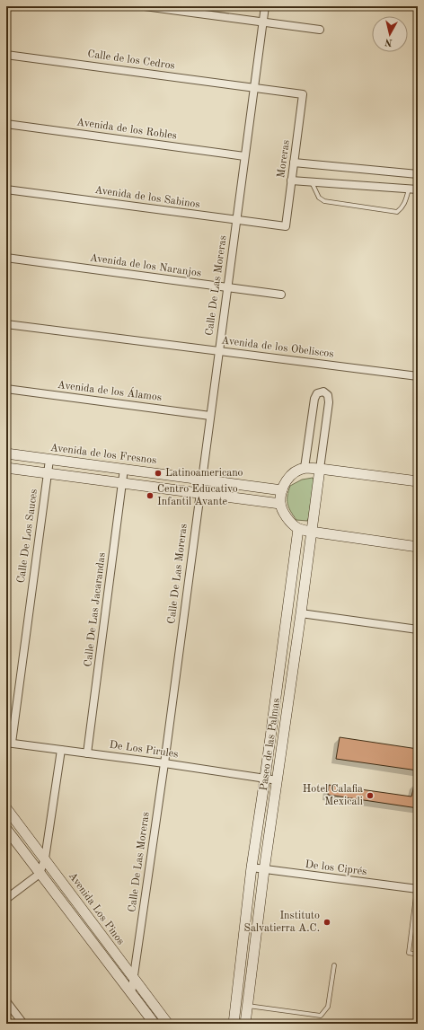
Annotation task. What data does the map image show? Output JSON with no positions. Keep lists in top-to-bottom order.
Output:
{
  "streets": {
    "street": [
      "Calle de los Cedros",
      "Avenida de los Robles",
      "Moreras",
      "Avenida de los Sabinos",
      "Avenida de los Naranjos",
      "Calle De Las Moreras",
      "Avenida de los Obeliscos",
      "Avenida de los Álamos",
      "Avenida de los Fresnos",
      "Calle De Los Sauces",
      "Calle De Las Jacarandas",
      "Paseo de las Palmas",
      "De Los Pirules",
      "De los Ciprés",
      "Avenida Los Pinos"
    ]
  },
  "crossings": [
    ["Calle de los Cedros", "Moreras"],
    ["Calle de los Cedros", "Calle De Las Moreras"],
    ["Avenida de los Robles", "Calle De Las Moreras"],
    ["Moreras", "Avenida de los Sabinos"],
    ["Avenida de los Sabinos", "Calle De Las Moreras"],
    ["Avenida de los Naranjos", "Calle De Las Moreras"],
    ["Calle De Las Moreras", "Avenida de los Obeliscos"],
    ["Calle De Las Moreras", "Avenida de los Álamos"],
    ["Calle De Las Moreras", "Avenida de los Fresnos"],
    ["Calle De Las Moreras", "De Los Pirules"],
    ["Calle De Las Moreras", "Avenida Los Pinos"],
    ["Avenida de los Fresnos", "Calle De Los Sauces"],
    ["Avenida de los Fresnos", "Calle De Las Jacarandas"],
    ["Calle De Los Sauces", "De Los Pirules"],
    ["Calle De Las Jacarandas", "De Los Pirules"],
    ["Paseo de las Palmas", "De Los Pirules"],
    ["Paseo de las Palmas", "De los Ciprés"]
  ],
  "places": [
    "Latinoamericano",
    "Centro Educativo Infantil Avante",
    "Hotel Calafia Mexicali",
    "Instituto Salvatierra A.C."
  ],
  "north": "bottom"
}
